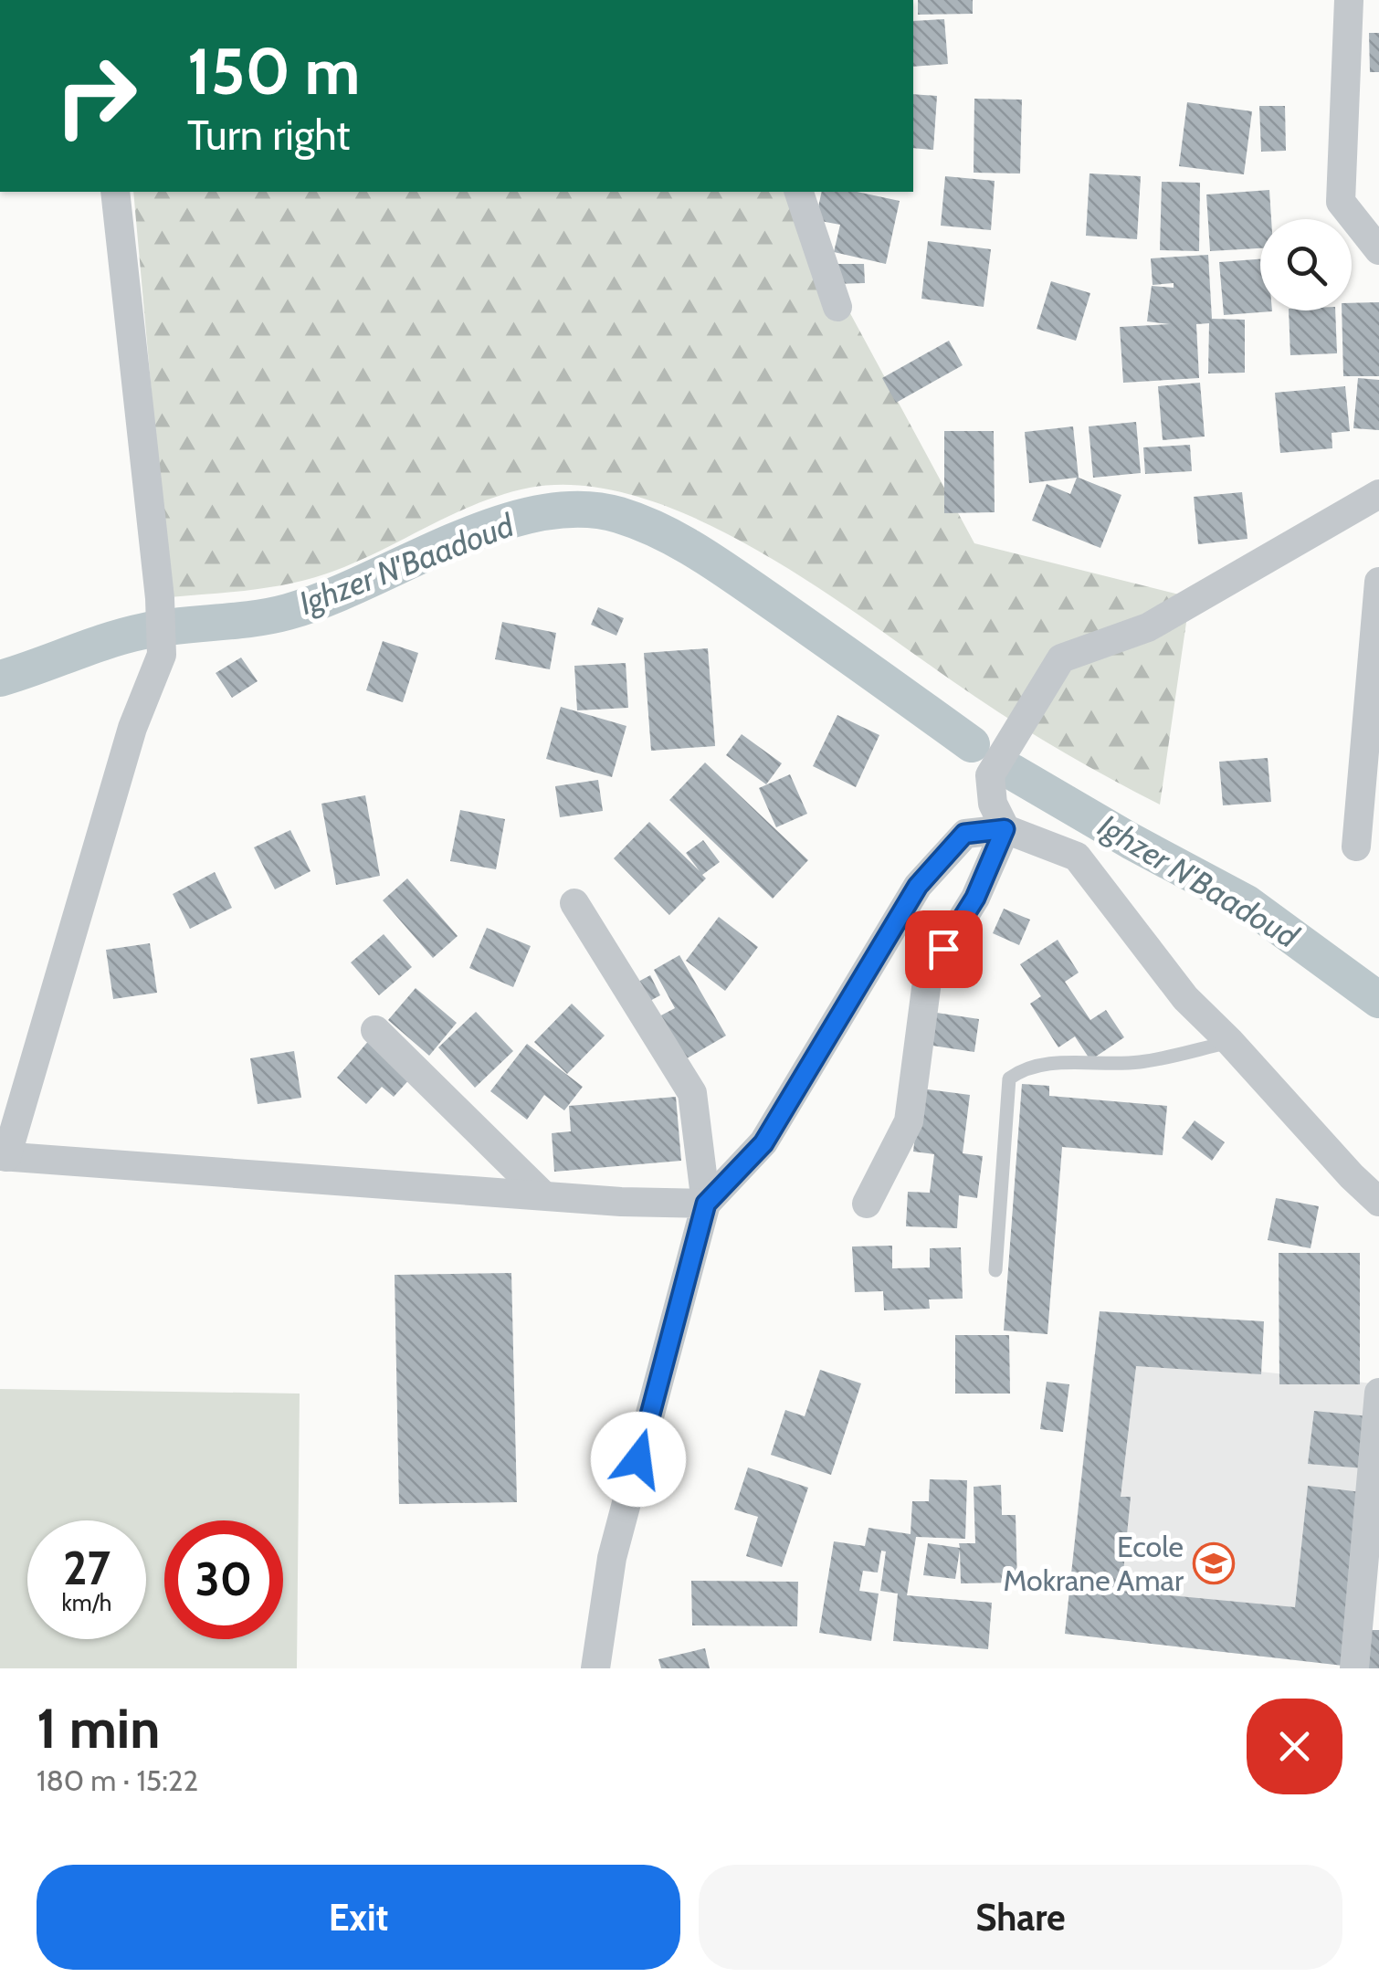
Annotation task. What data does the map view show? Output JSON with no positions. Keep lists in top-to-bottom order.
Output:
{
  "water": ["Ighzer N'Baadoud"],
  "places": {
    "school or university": ["Ecole Mokrane Amar"]
  },
  "page": {
    "turn": ["150 m", "Turn right"],
    "speed": "27 km/h",
    "limit": "30",
    "heading": ["1 min", "180 m · 15:22"],
    "buttons": ["Exit", "Share"]
  }
}
